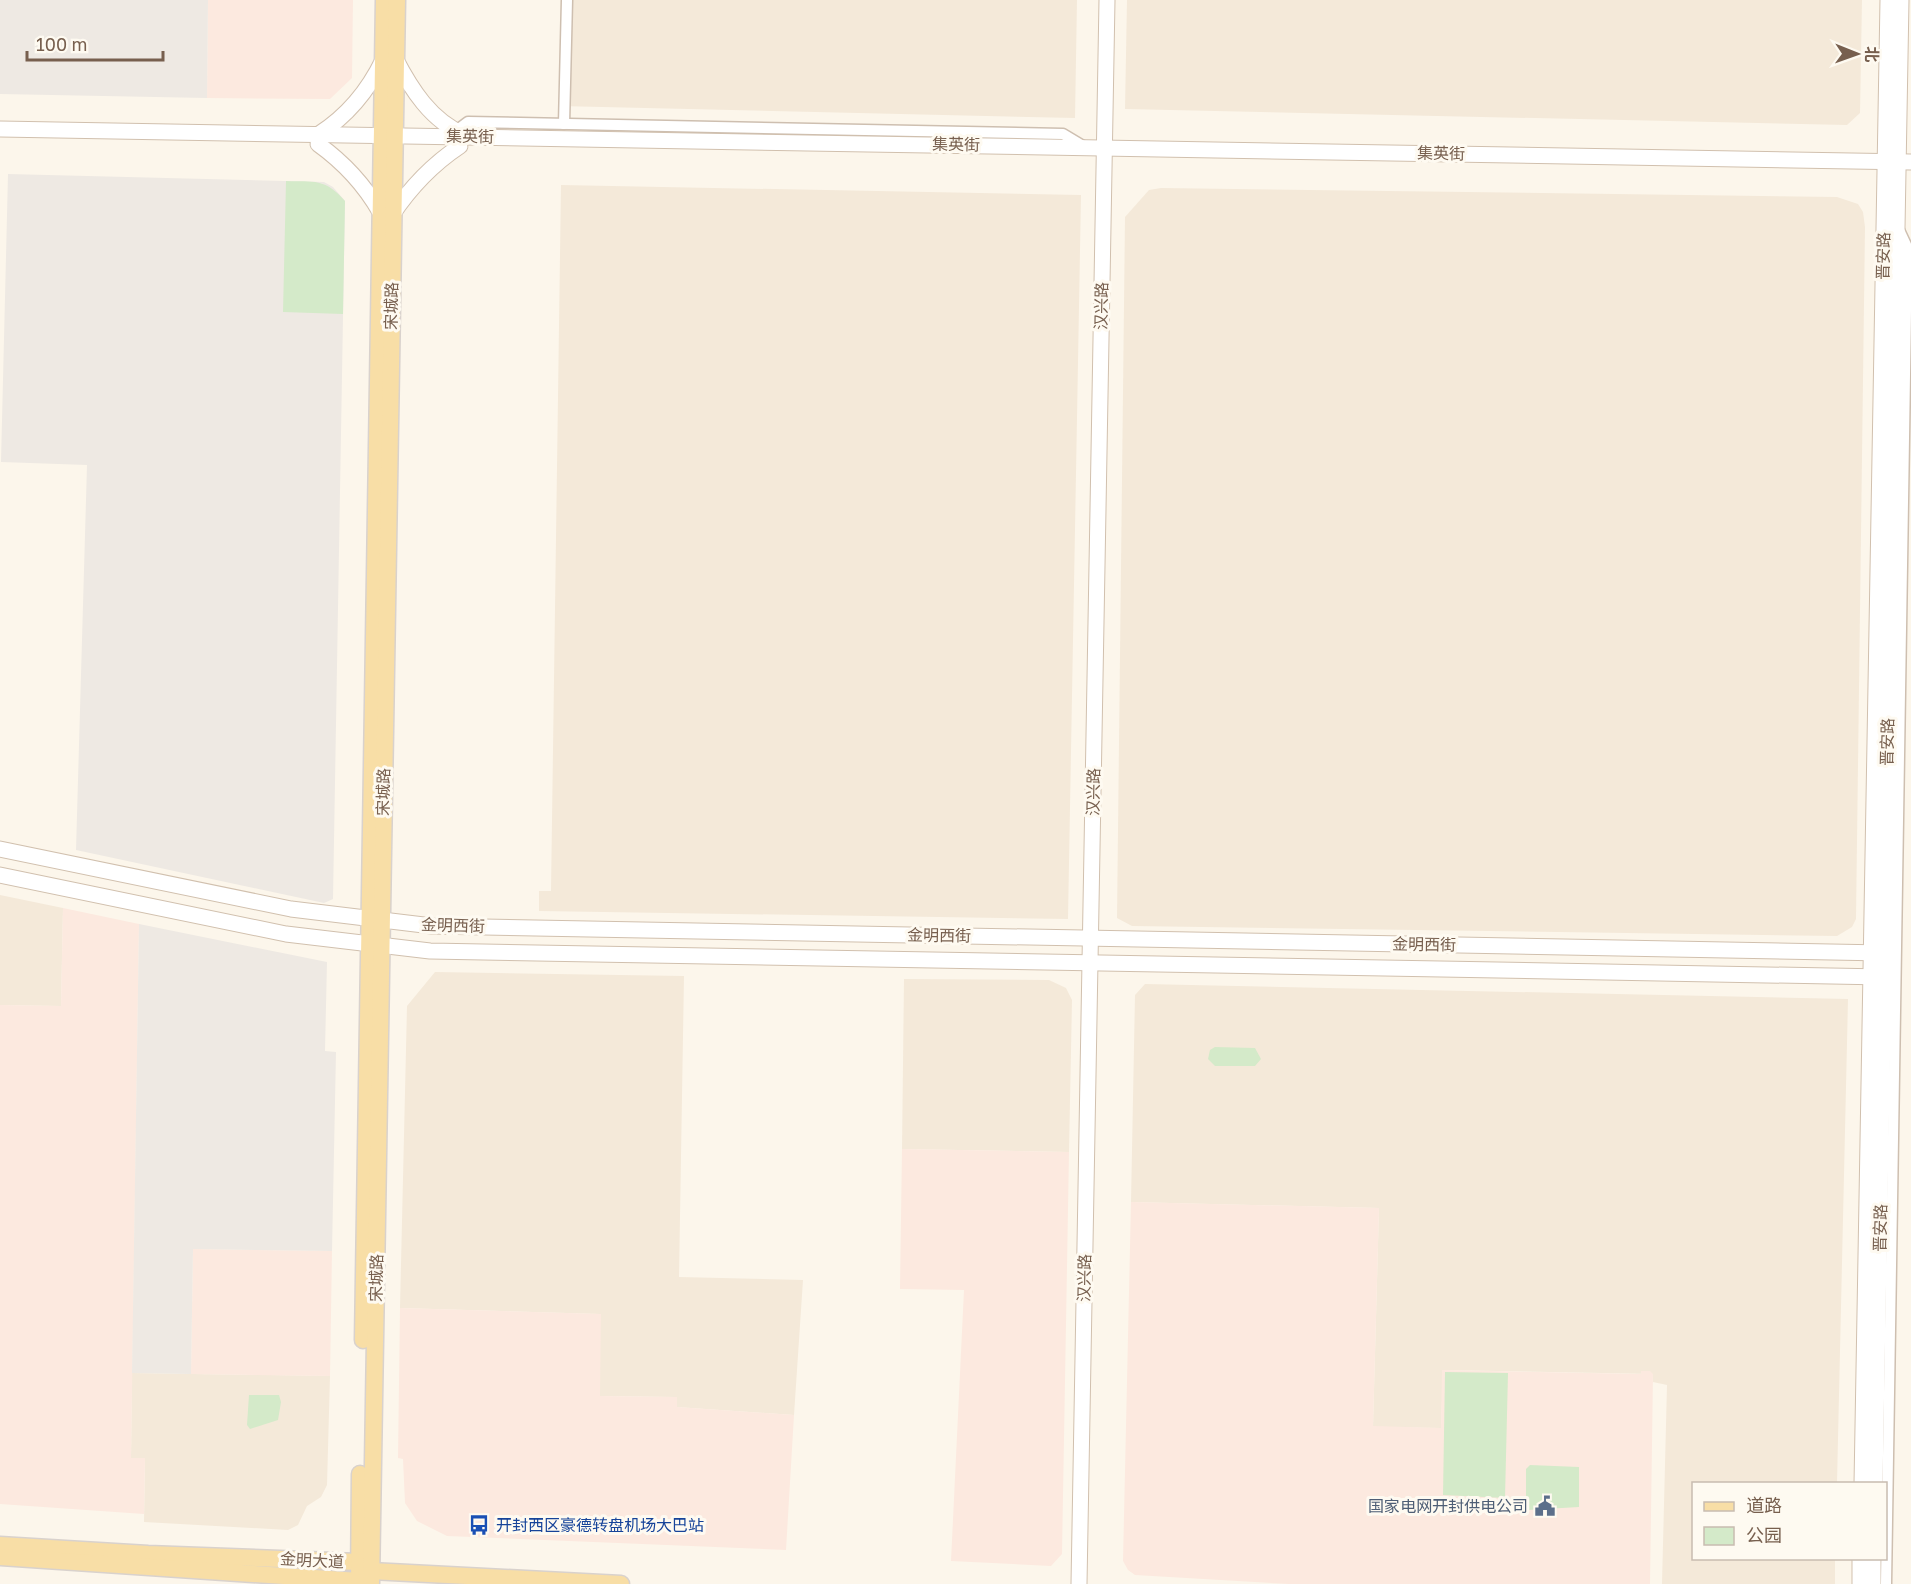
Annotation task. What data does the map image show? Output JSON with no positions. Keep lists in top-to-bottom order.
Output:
{
  "streets": {
    "main road": [
      "集英街",
      "晋安路",
      "宋城路",
      "汉兴路",
      "金明西街",
      "金明大道"
    ]
  },
  "crossings": [
    ["集英街", "晋安路"],
    ["集英街", "宋城路"],
    ["集英街", "汉兴路"],
    ["晋安路", "金明西街"],
    ["宋城路", "金明西街"],
    ["宋城路", "金明大道"],
    ["汉兴路", "金明西街"]
  ],
  "places": {
    "public building": ["国家电网开封供电公司"],
    "bus stop": ["开封西区豪德转盘机场大巴站"]
  },
  "legend": ["道路", "公园"],
  "scale_bar": "100 m",
  "north": "right"
}
